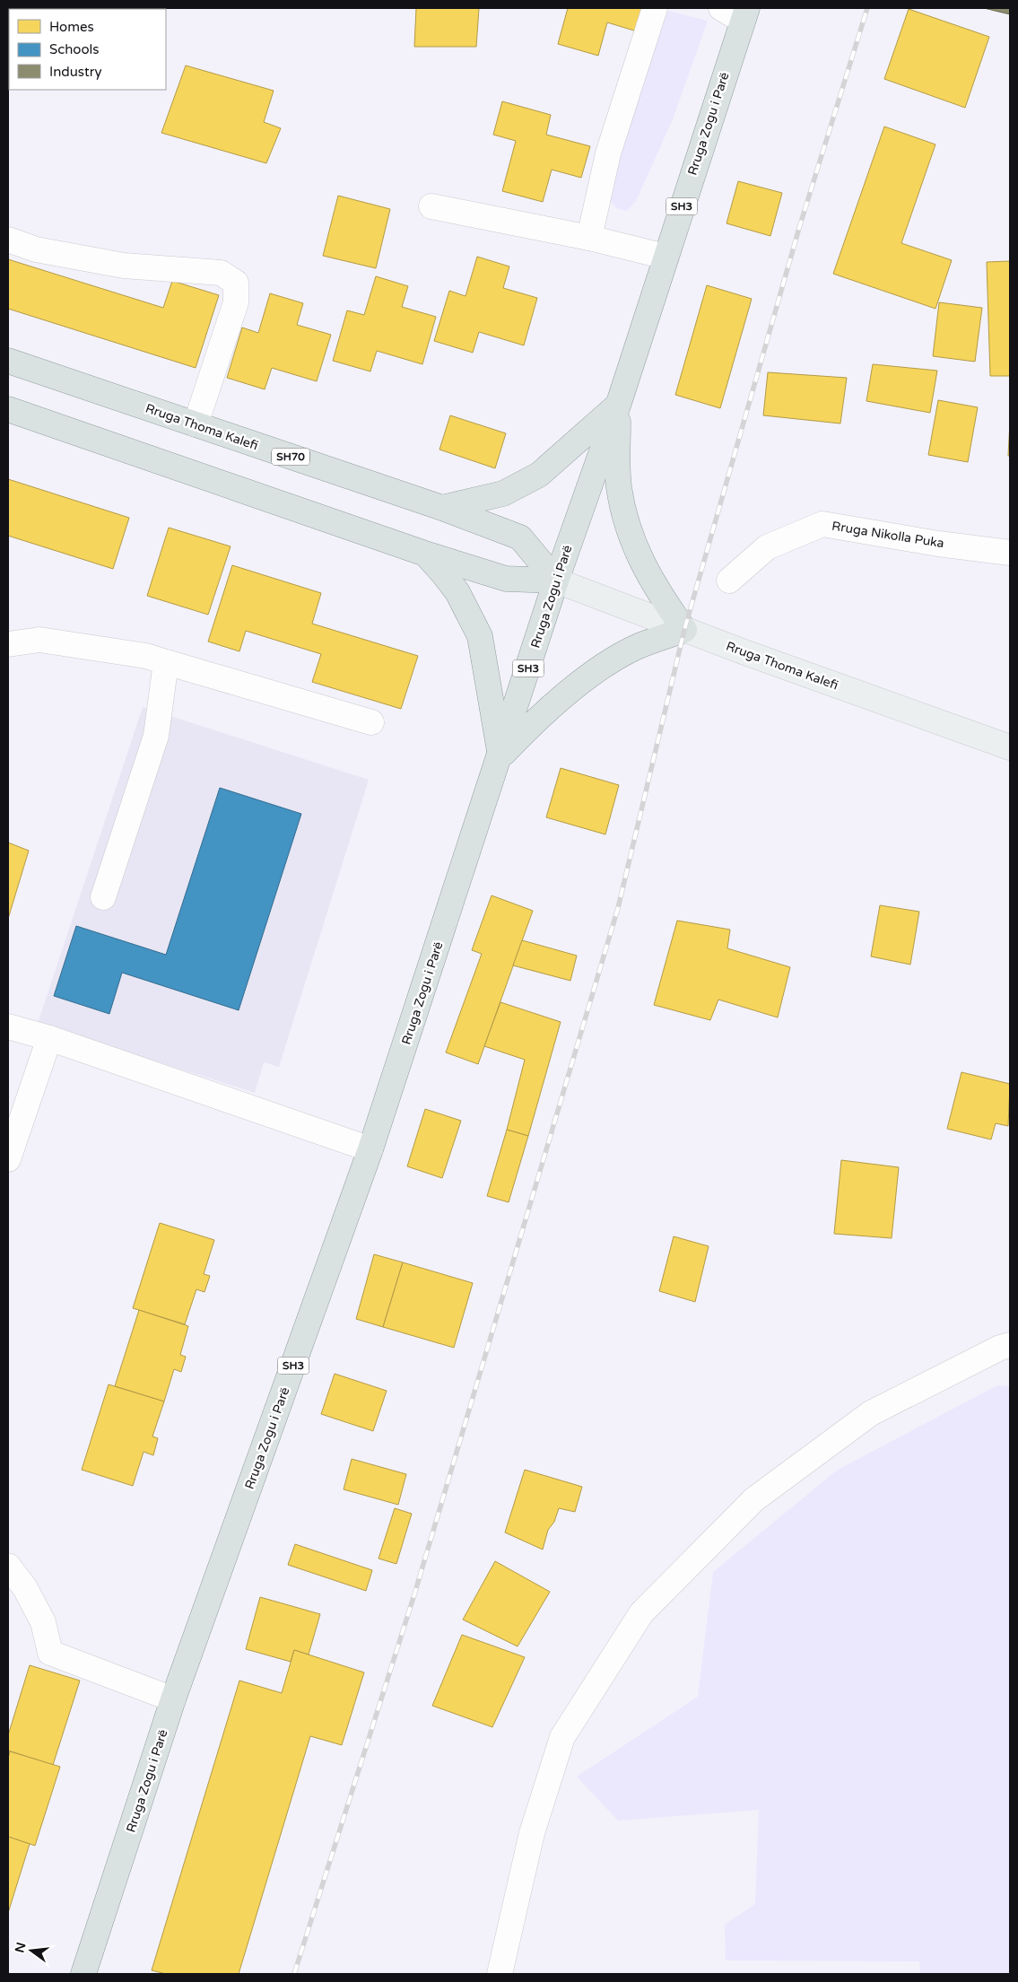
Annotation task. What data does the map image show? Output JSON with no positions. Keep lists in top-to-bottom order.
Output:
{
  "streets": {
    "main road": [
      "Rruga Zogu i Parë",
      "SH3",
      "Rruga Thoma Kalefi",
      "SH70"
    ],
    "street": ["Rruga Nikolla Puka"]
  },
  "crossings": [
    ["Rruga Zogu i Parë", "Rruga Thoma Kalefi"]
  ],
  "legend": ["Homes", "Schools", "Industry"],
  "north": "left"
}
